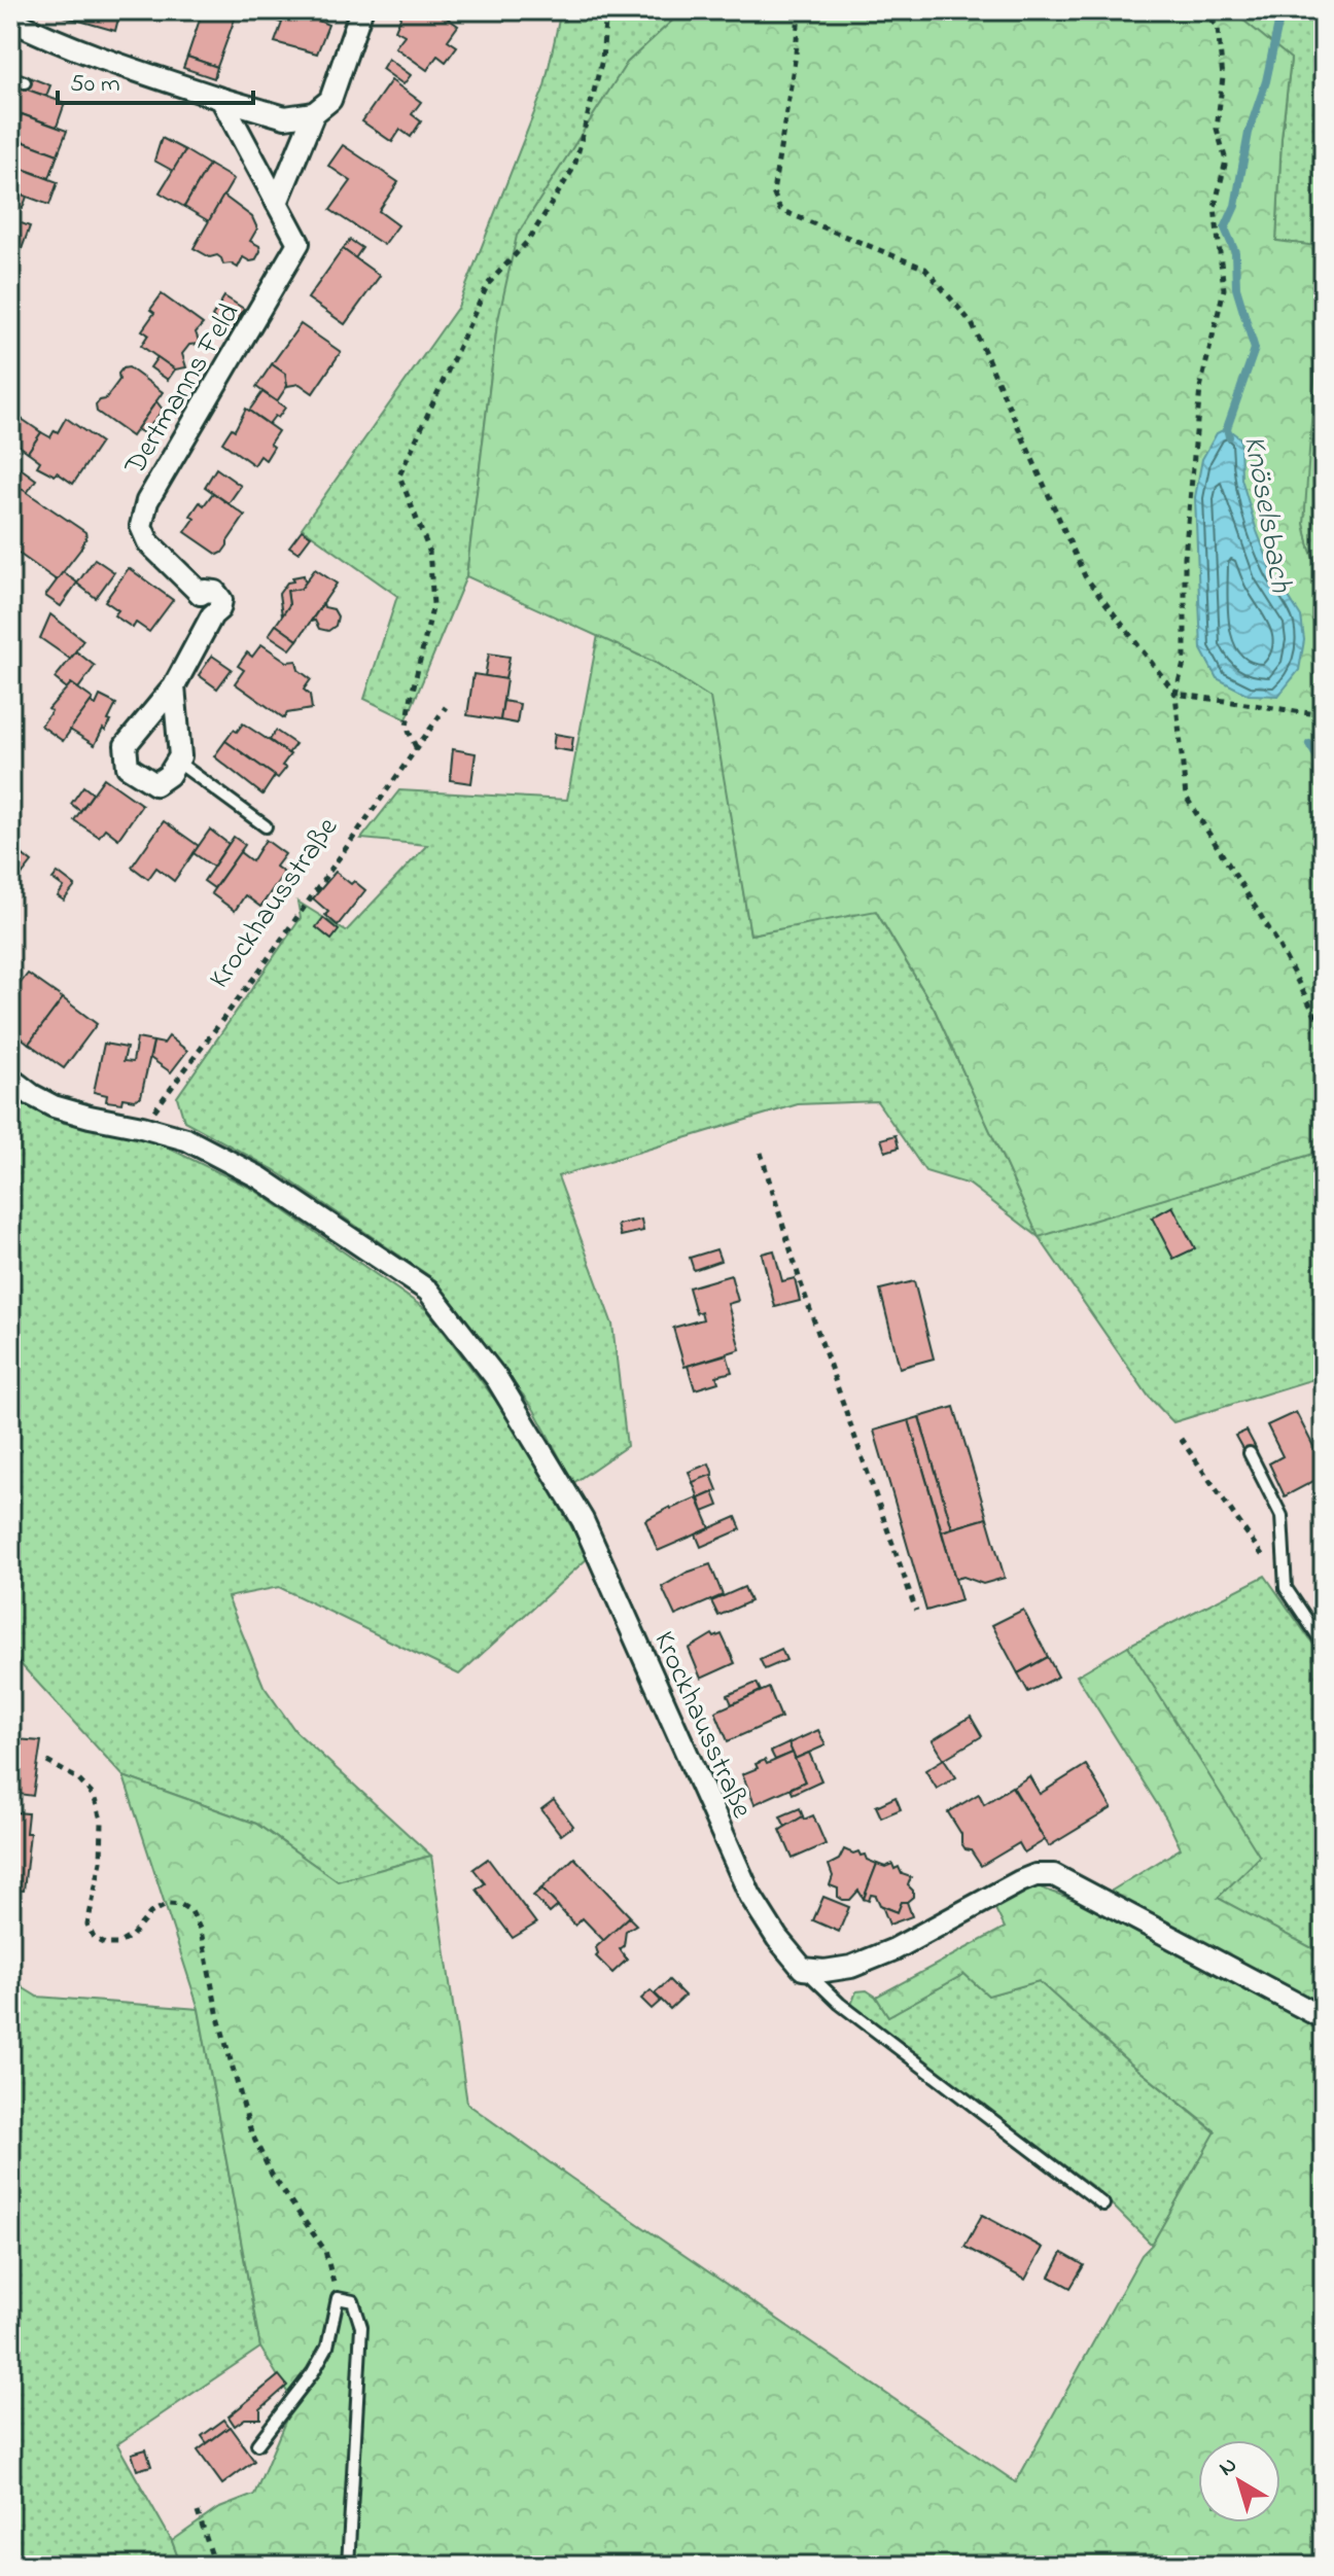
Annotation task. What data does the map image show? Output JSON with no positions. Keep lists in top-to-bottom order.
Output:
{
  "streets": {
    "street": ["Dertmanns Feld", "Krockhausstraße"]
  },
  "water": ["Knöselsbach"],
  "scale_bar": "50 m",
  "north": "top left"
}
